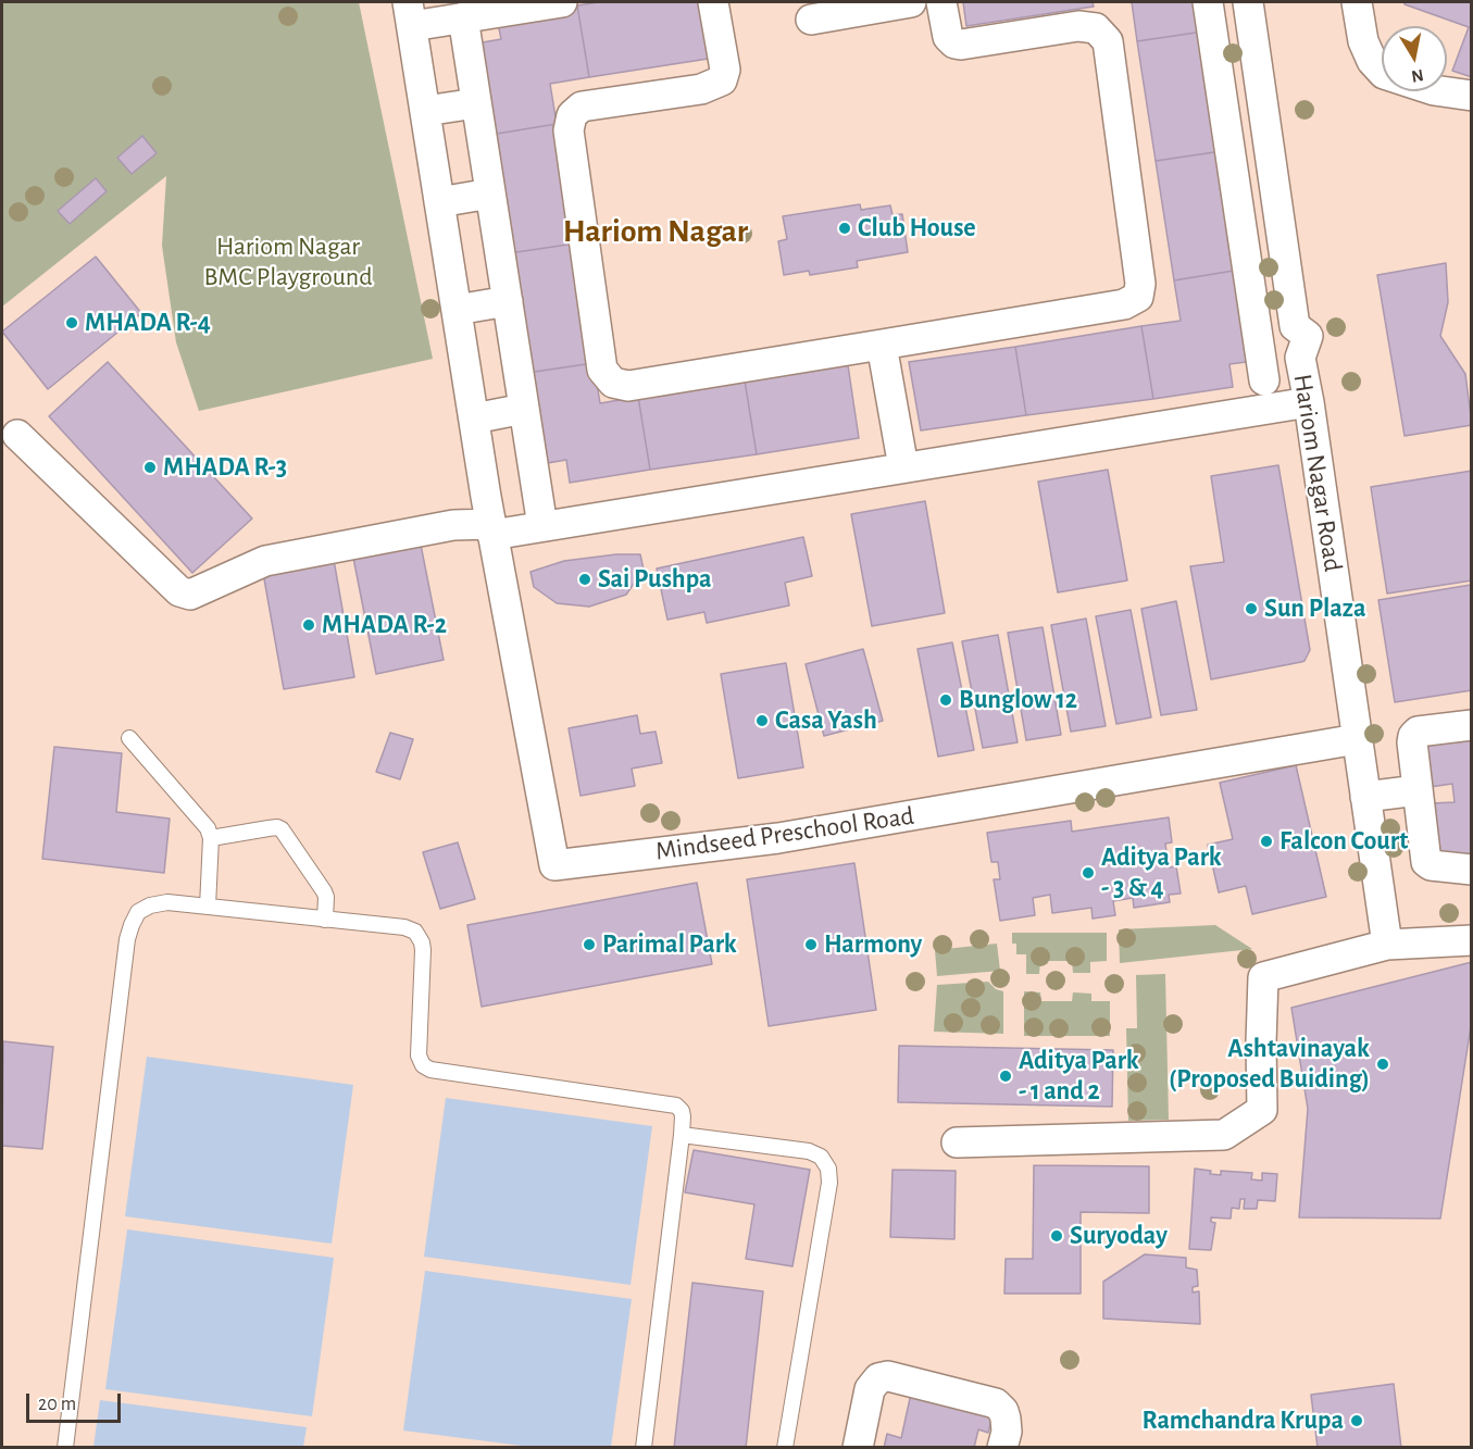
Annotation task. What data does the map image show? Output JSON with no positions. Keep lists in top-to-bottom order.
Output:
{
  "streets": {
    "street": ["Hariom Nagar Road", "Mindseed Preschool Road"]
  },
  "crossings": [
    ["Hariom Nagar Road", "Mindseed Preschool Road"]
  ],
  "districts": ["Hariom Nagar"],
  "parks": ["Hariom Nagar BMC Playground"],
  "places": [
    "Club House",
    "MHADA R-4",
    "MHADA R-3",
    "Sai Pushpa",
    "Sun Plaza",
    "MHADA R-2",
    "Bunglow 12",
    "Casa Yash",
    "Falcon Court",
    "Aditya Park - 3 & 4",
    "Parimal Park",
    "Harmony",
    "Ashtavinayak (Proposed Buiding)",
    "Aditya Park - 1 and 2",
    "Suryoday",
    "Ramchandra Krupa"
  ],
  "scale_bar": "20 m",
  "north": "bottom"
}
